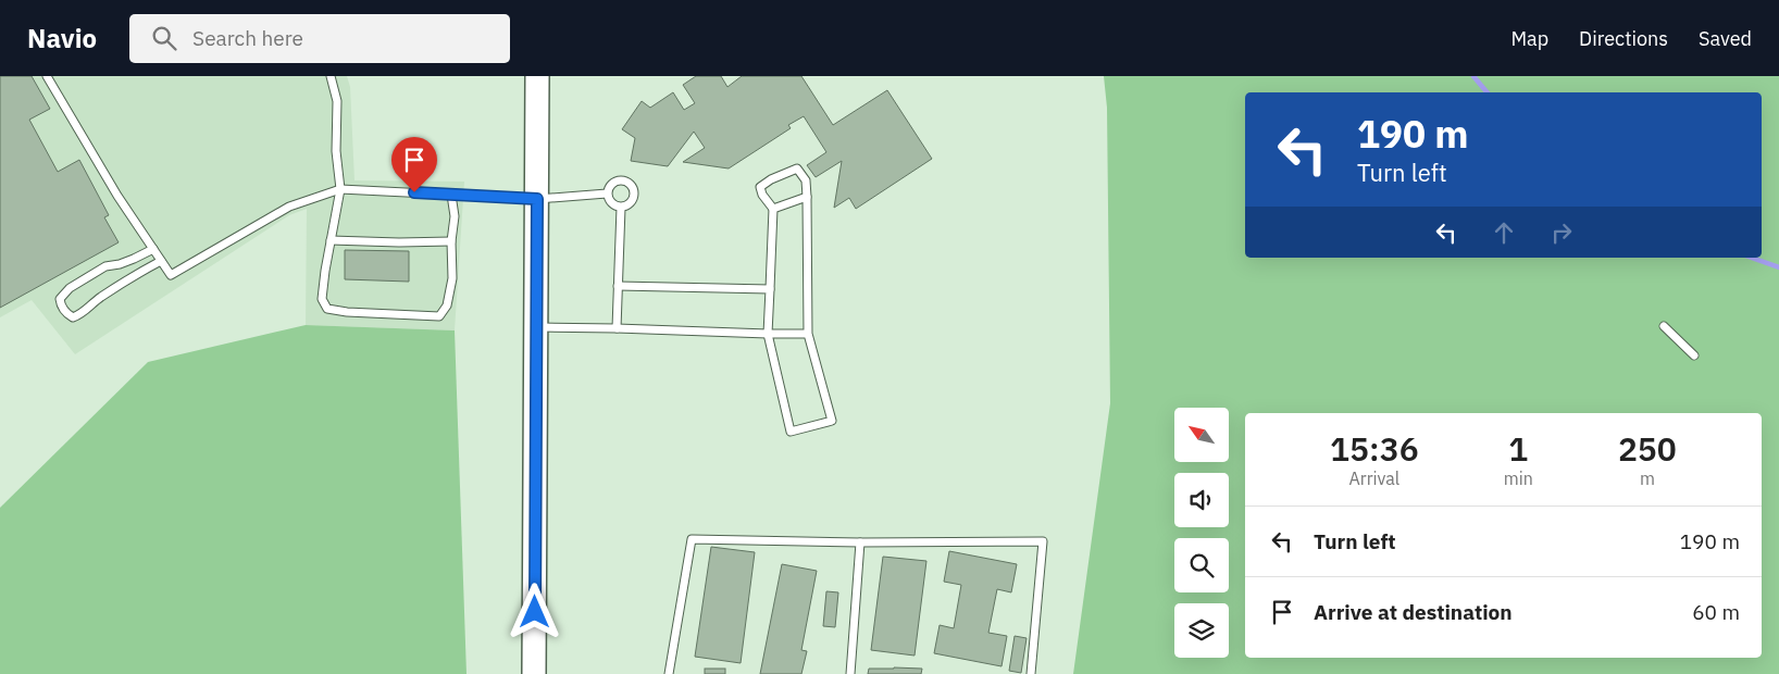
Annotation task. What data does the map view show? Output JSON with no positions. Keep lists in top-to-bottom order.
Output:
{
  "north": "top left",
  "page": {
    "header": "Navio",
    "search": "Search here",
    "nav": ["Map", "Directions", "Saved"],
    "turn": ["190 m", "Turn left"],
    "eta": [
      "15:36",
      "Arrival",
      "1",
      "min",
      "250",
      "m"
    ],
    "list": [
      {
        "name": "Turn left",
        "value": "190 m"
      },
      {
        "name": "Arrive at destination",
        "value": "60 m"
      }
    ]
  }
}
